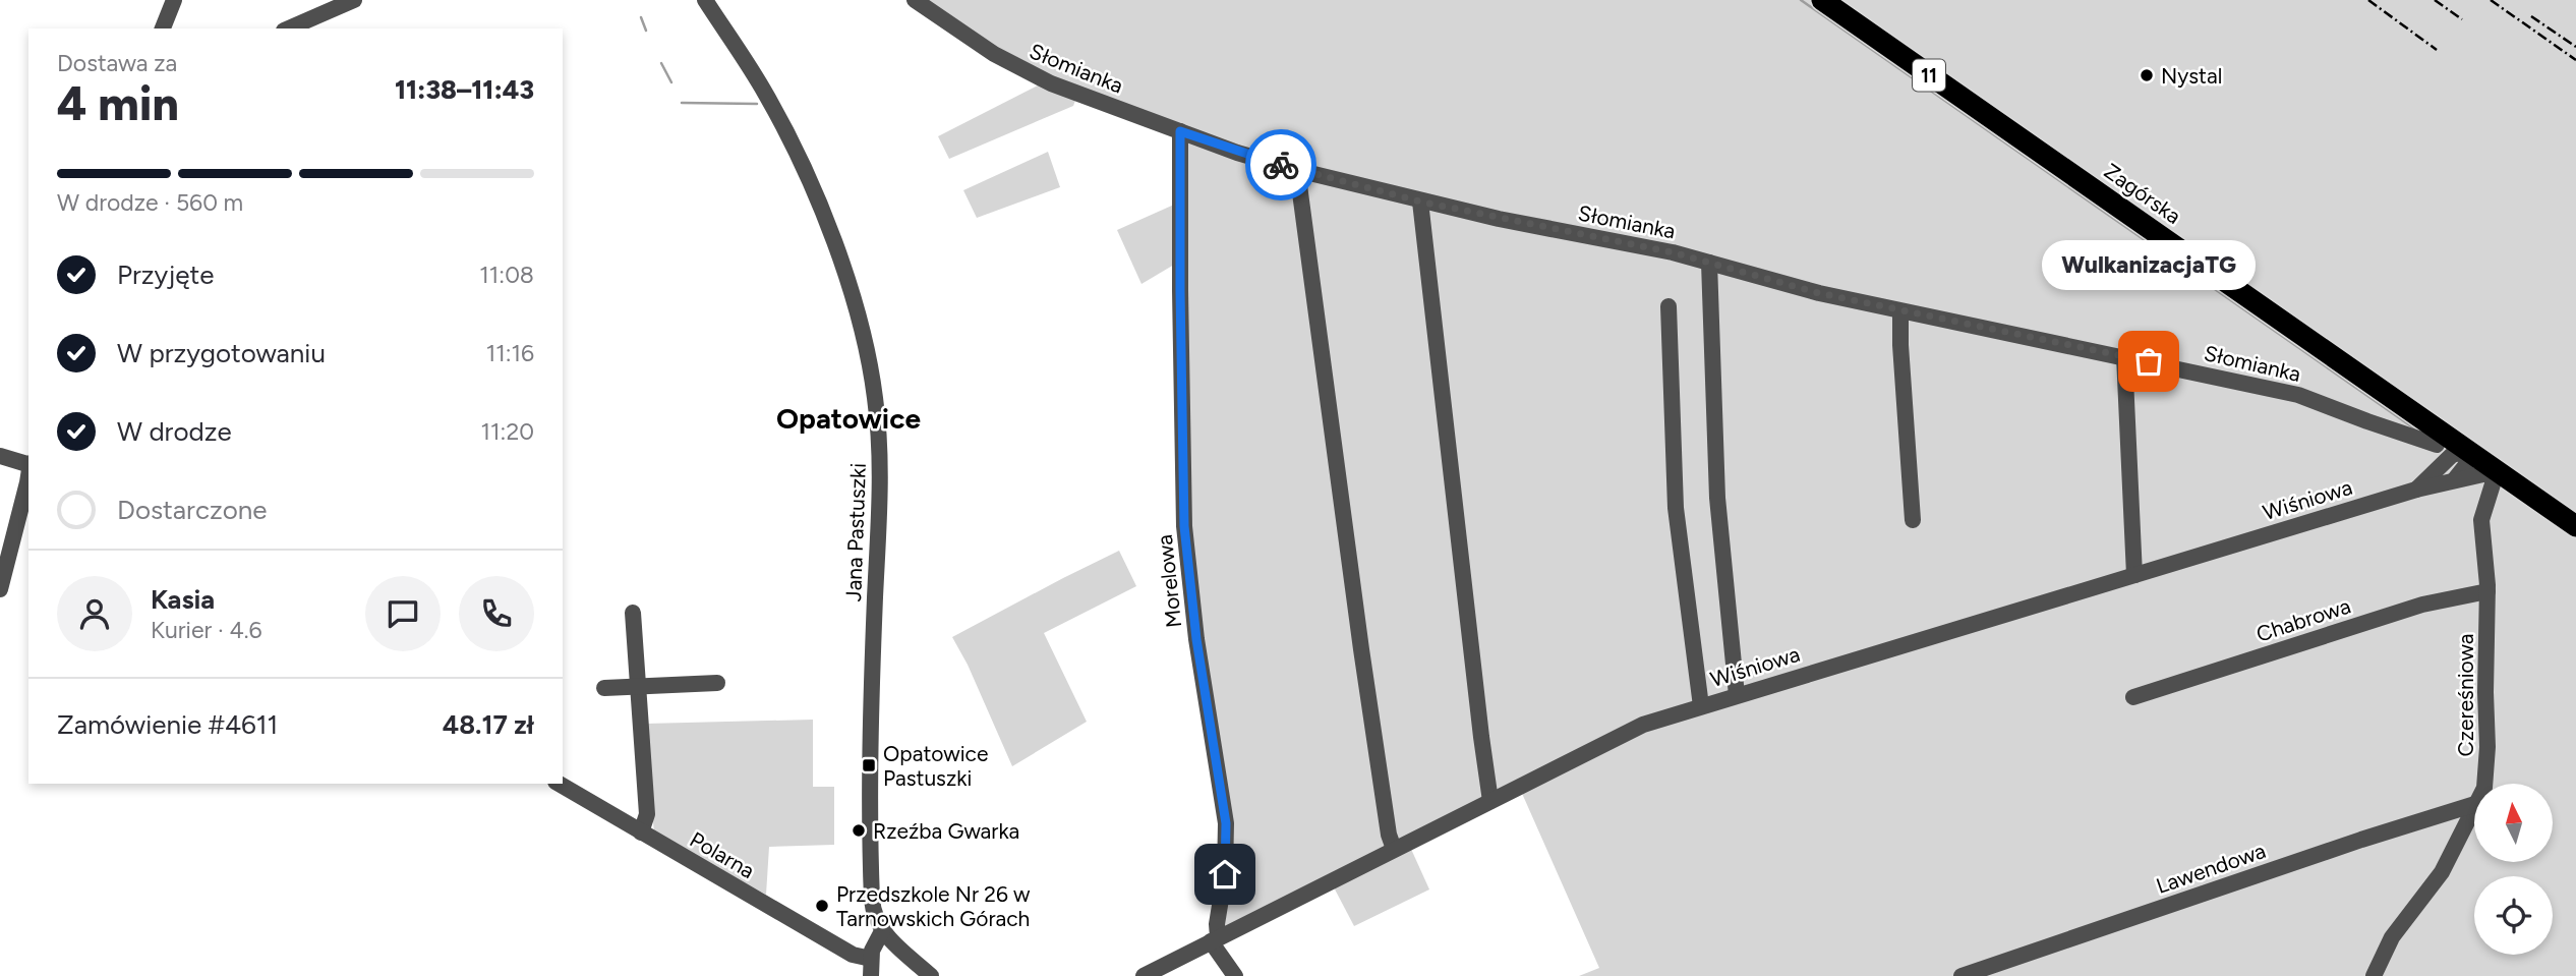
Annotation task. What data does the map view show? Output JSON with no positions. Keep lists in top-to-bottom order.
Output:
{
  "streets": {
    "highway": ["11", "Zagórska"],
    "street": [
      "Słomianka",
      "Wiśniowa",
      "Jana Pastuszki",
      "Morelowa",
      "Chabrowa",
      "Czereśniowa",
      "Polarna",
      "Lawendowa"
    ]
  },
  "crossings": [
    ["Słomianka", "Zagórska"],
    ["Słomianka", "Morelowa"],
    ["Zagórska", "Wiśniowa"],
    ["Zagórska", "Czereśniowa"],
    ["Wiśniowa", "Morelowa"],
    ["Wiśniowa", "Czereśniowa"],
    ["Chabrowa", "Czereśniowa"]
  ],
  "districts": ["Opatowice"],
  "places": {
    "other": [
      "Nystal",
      "WulkanizacjaTG",
      "Rzeźba Gwarka",
      "Przedszkole Nr 26 w Tarnowskich Górach"
    ],
    "transit": ["Opatowice Pastuszki"]
  },
  "north": "top",
  "page": {
    "heading": ["4 min", "Dostawa za", "11:38–11:43"],
    "panel": [
      "Kasia",
      "Kurier · 4.6",
      "Zamówienie #4611",
      "48.17 zł"
    ],
    "bar": "W drodze · 560 m",
    "list": [
      ["Przyjęte", "11:08"],
      ["W przygotowaniu", "11:16"],
      ["W drodze", "11:20"],
      "Dostarczone"
    ],
    "bubble": "WulkanizacjaTG"
  }
}
